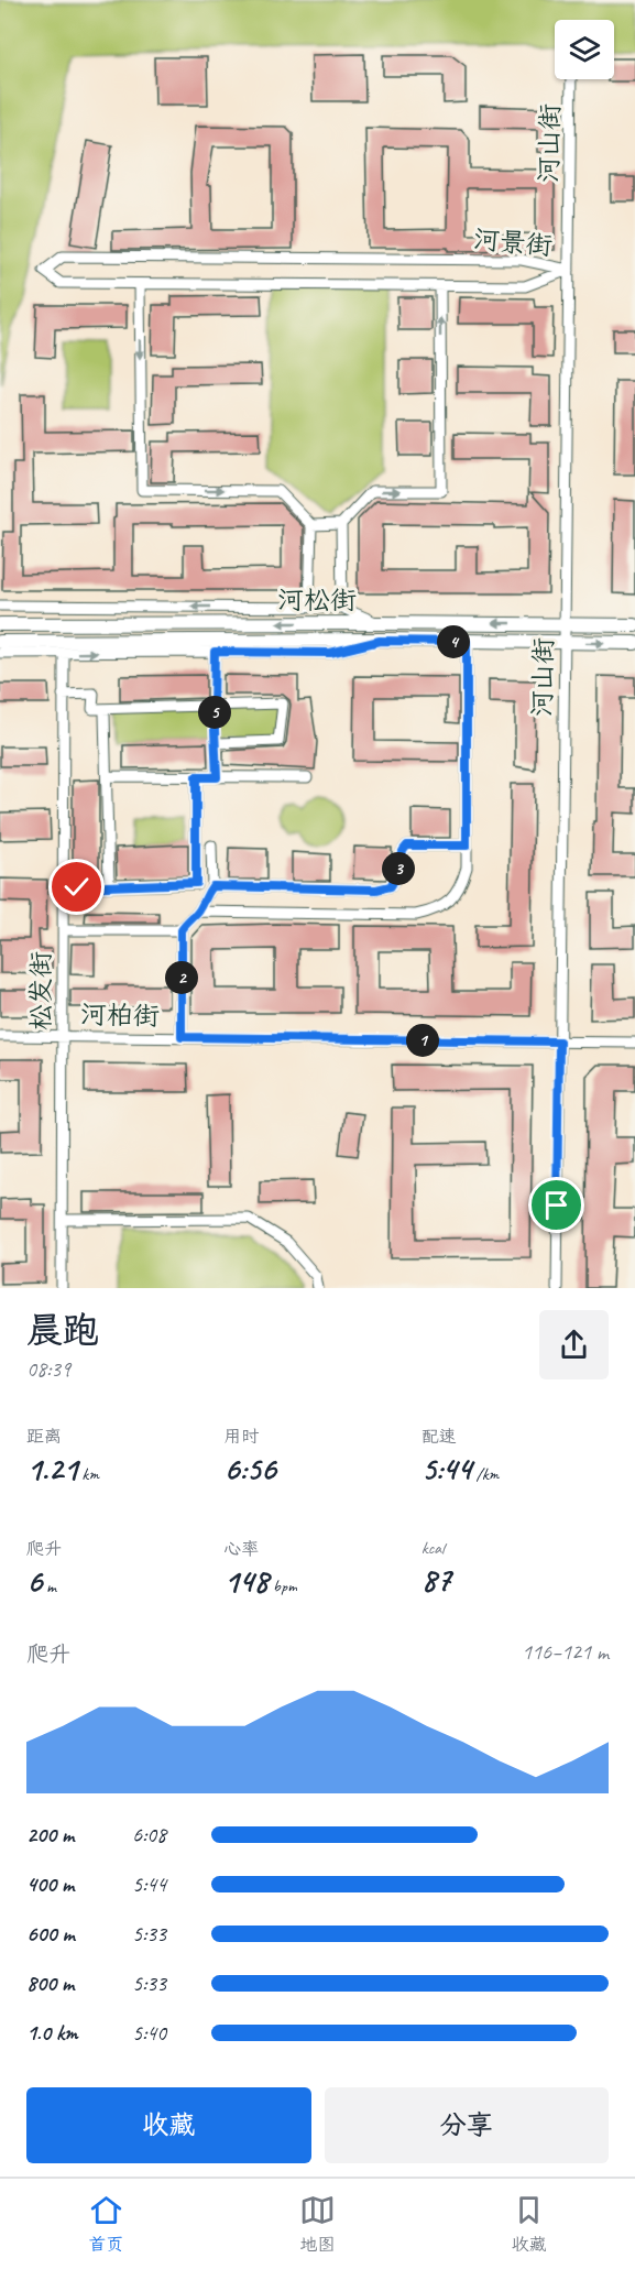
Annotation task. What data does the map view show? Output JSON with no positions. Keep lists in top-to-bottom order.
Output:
{
  "streets": {
    "main road": ["河松街"],
    "street": [
      "河山街",
      "河景街",
      "松发街",
      "河柏街"
    ]
  },
  "crossings": [
    ["河山街", "河景街"],
    ["河山街", "河松街"],
    ["河山街", "河柏街"],
    ["松发街", "河柏街"]
  ],
  "page": {
    "pins": [
      "4",
      "5",
      "3",
      "2",
      "1"
    ],
    "heading": ["晨跑", "08:39"],
    "stats": [
      ["距离", "1.21 km"],
      ["用时", "6:56"],
      ["配速", "5:44 /km"],
      ["爬升", "6 m"],
      ["心率", "148 bpm"],
      ["kcal", "87"]
    ],
    "chart": ["爬升", "116–121 m"],
    "list": [
      {
        "name": "200 m",
        "note": "6:08"
      },
      {
        "name": "400 m",
        "note": "5:44"
      },
      {
        "name": "600 m",
        "note": "5:33"
      },
      {
        "name": "800 m",
        "note": "5:33"
      },
      {
        "name": "1.0 km",
        "note": "5:40"
      }
    ],
    "buttons": ["收藏", "分享"],
    "tabs": ["首页", "地图", "收藏"]
  }
}
